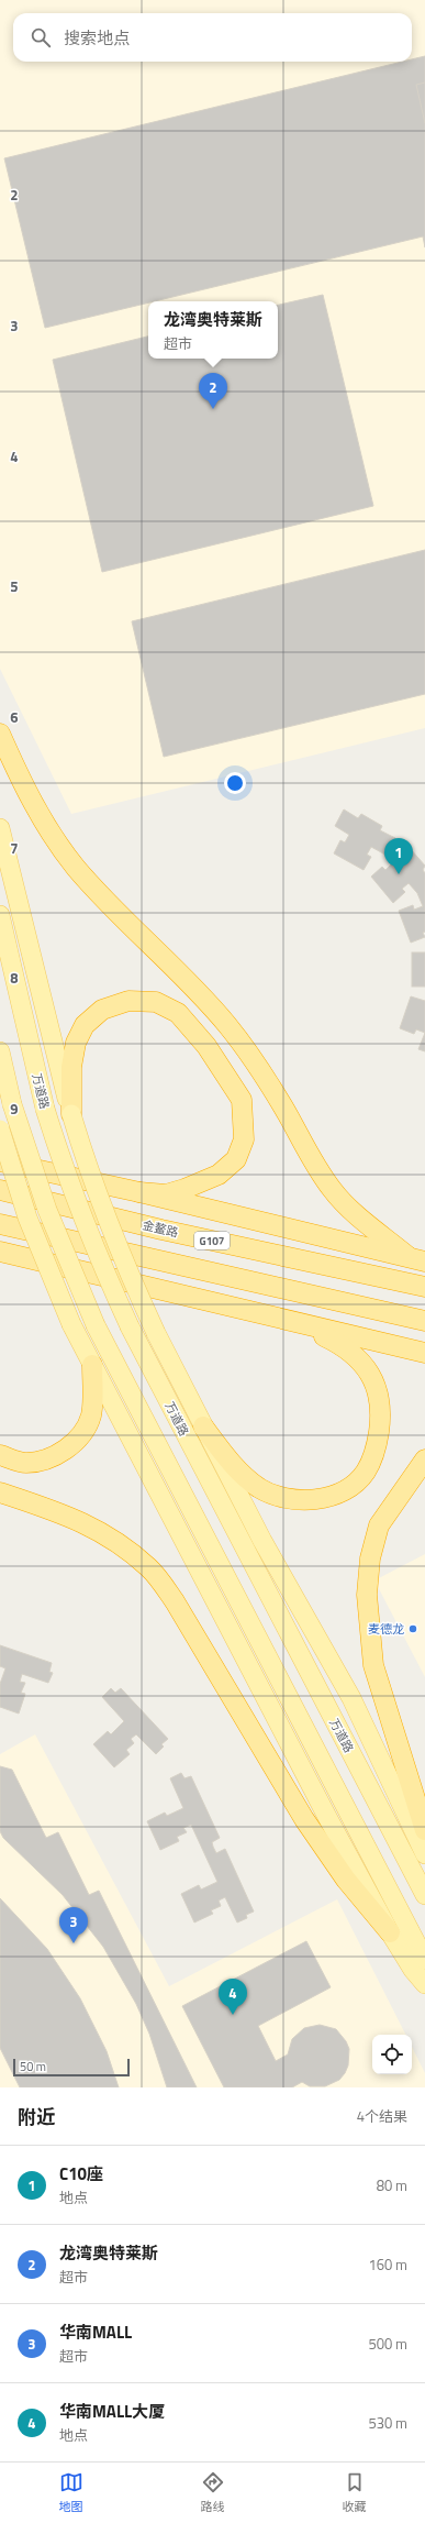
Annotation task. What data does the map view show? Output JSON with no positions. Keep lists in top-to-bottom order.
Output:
{
  "streets": {
    "highway": ["金鳌路", "G107"],
    "main road": ["万道路"]
  },
  "places": ["麦德龙"],
  "scale_bar": "50 m",
  "page": {
    "search": "搜索地点",
    "popup": ["龙湾奥特莱斯", "超市"],
    "pins": [
      "2",
      "1",
      "3",
      "4"
    ],
    "scale": "50 m",
    "heading": ["附近", "4个结果"],
    "list": [
      {
        "mark": "1",
        "name": "C10座",
        "note": "地点",
        "value": "80 m"
      },
      {
        "mark": "2",
        "name": "龙湾奥特莱斯",
        "note": "超市",
        "value": "160 m"
      },
      {
        "mark": "3",
        "name": "华南MALL",
        "note": "超市",
        "value": "500 m"
      },
      {
        "mark": "4",
        "name": "华南MALL大厦",
        "note": "地点",
        "value": "530 m"
      }
    ],
    "nav": ["地图", "路线", "收藏"]
  },
  "grid": {
    "rows": [
      "2",
      "3",
      "4",
      "5",
      "6",
      "7",
      "8",
      "9"
    ]
  }
}
